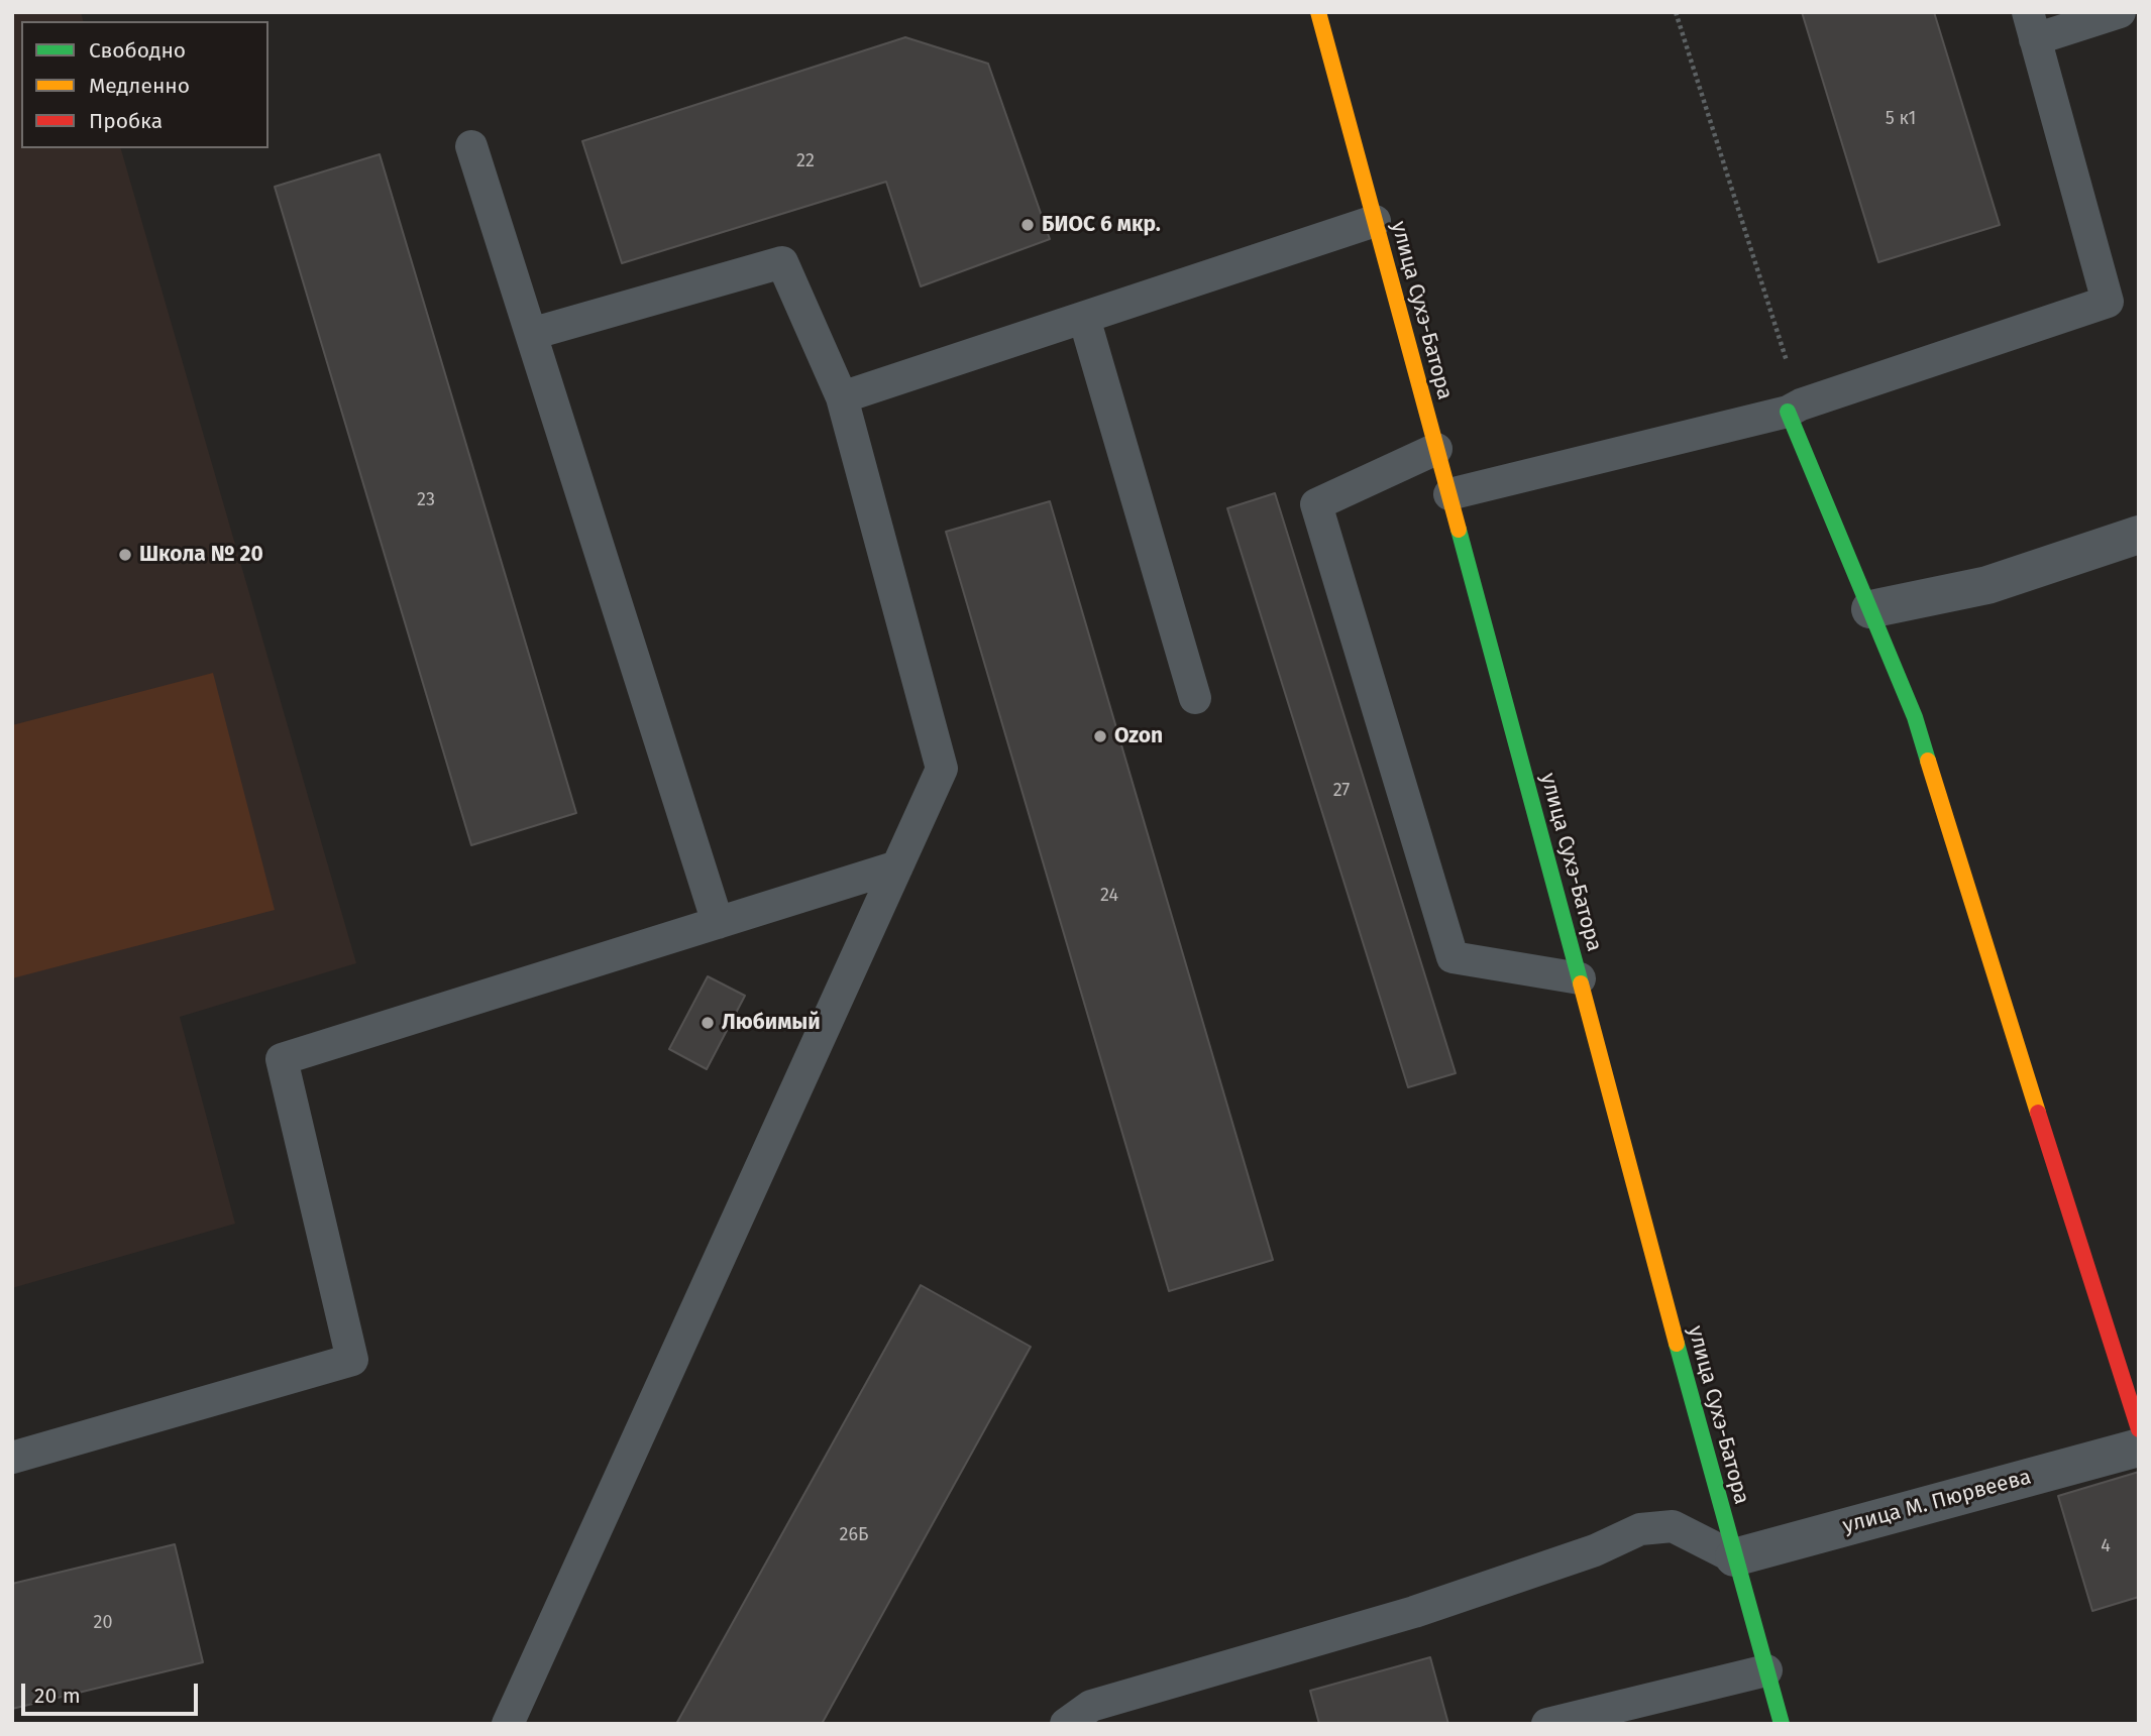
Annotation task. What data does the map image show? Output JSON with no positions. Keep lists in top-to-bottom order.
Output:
{
  "streets": {
    "main road": ["улица Сухэ-Батора"],
    "street": ["улица М. Пюрвеева"]
  },
  "crossings": [
    ["улица Сухэ-Батора", "улица М. Пюрвеева"]
  ],
  "places": [
    "БИОС 6 мкр.",
    "Школа № 20",
    "Ozon",
    "Любимый"
  ],
  "house_numbers": [
    "5 к1",
    "22",
    "23",
    "27",
    "24",
    "26Б",
    "4",
    "20"
  ],
  "legend": ["Свободно", "Медленно", "Пробка"],
  "scale_bar": "20 m"
}
